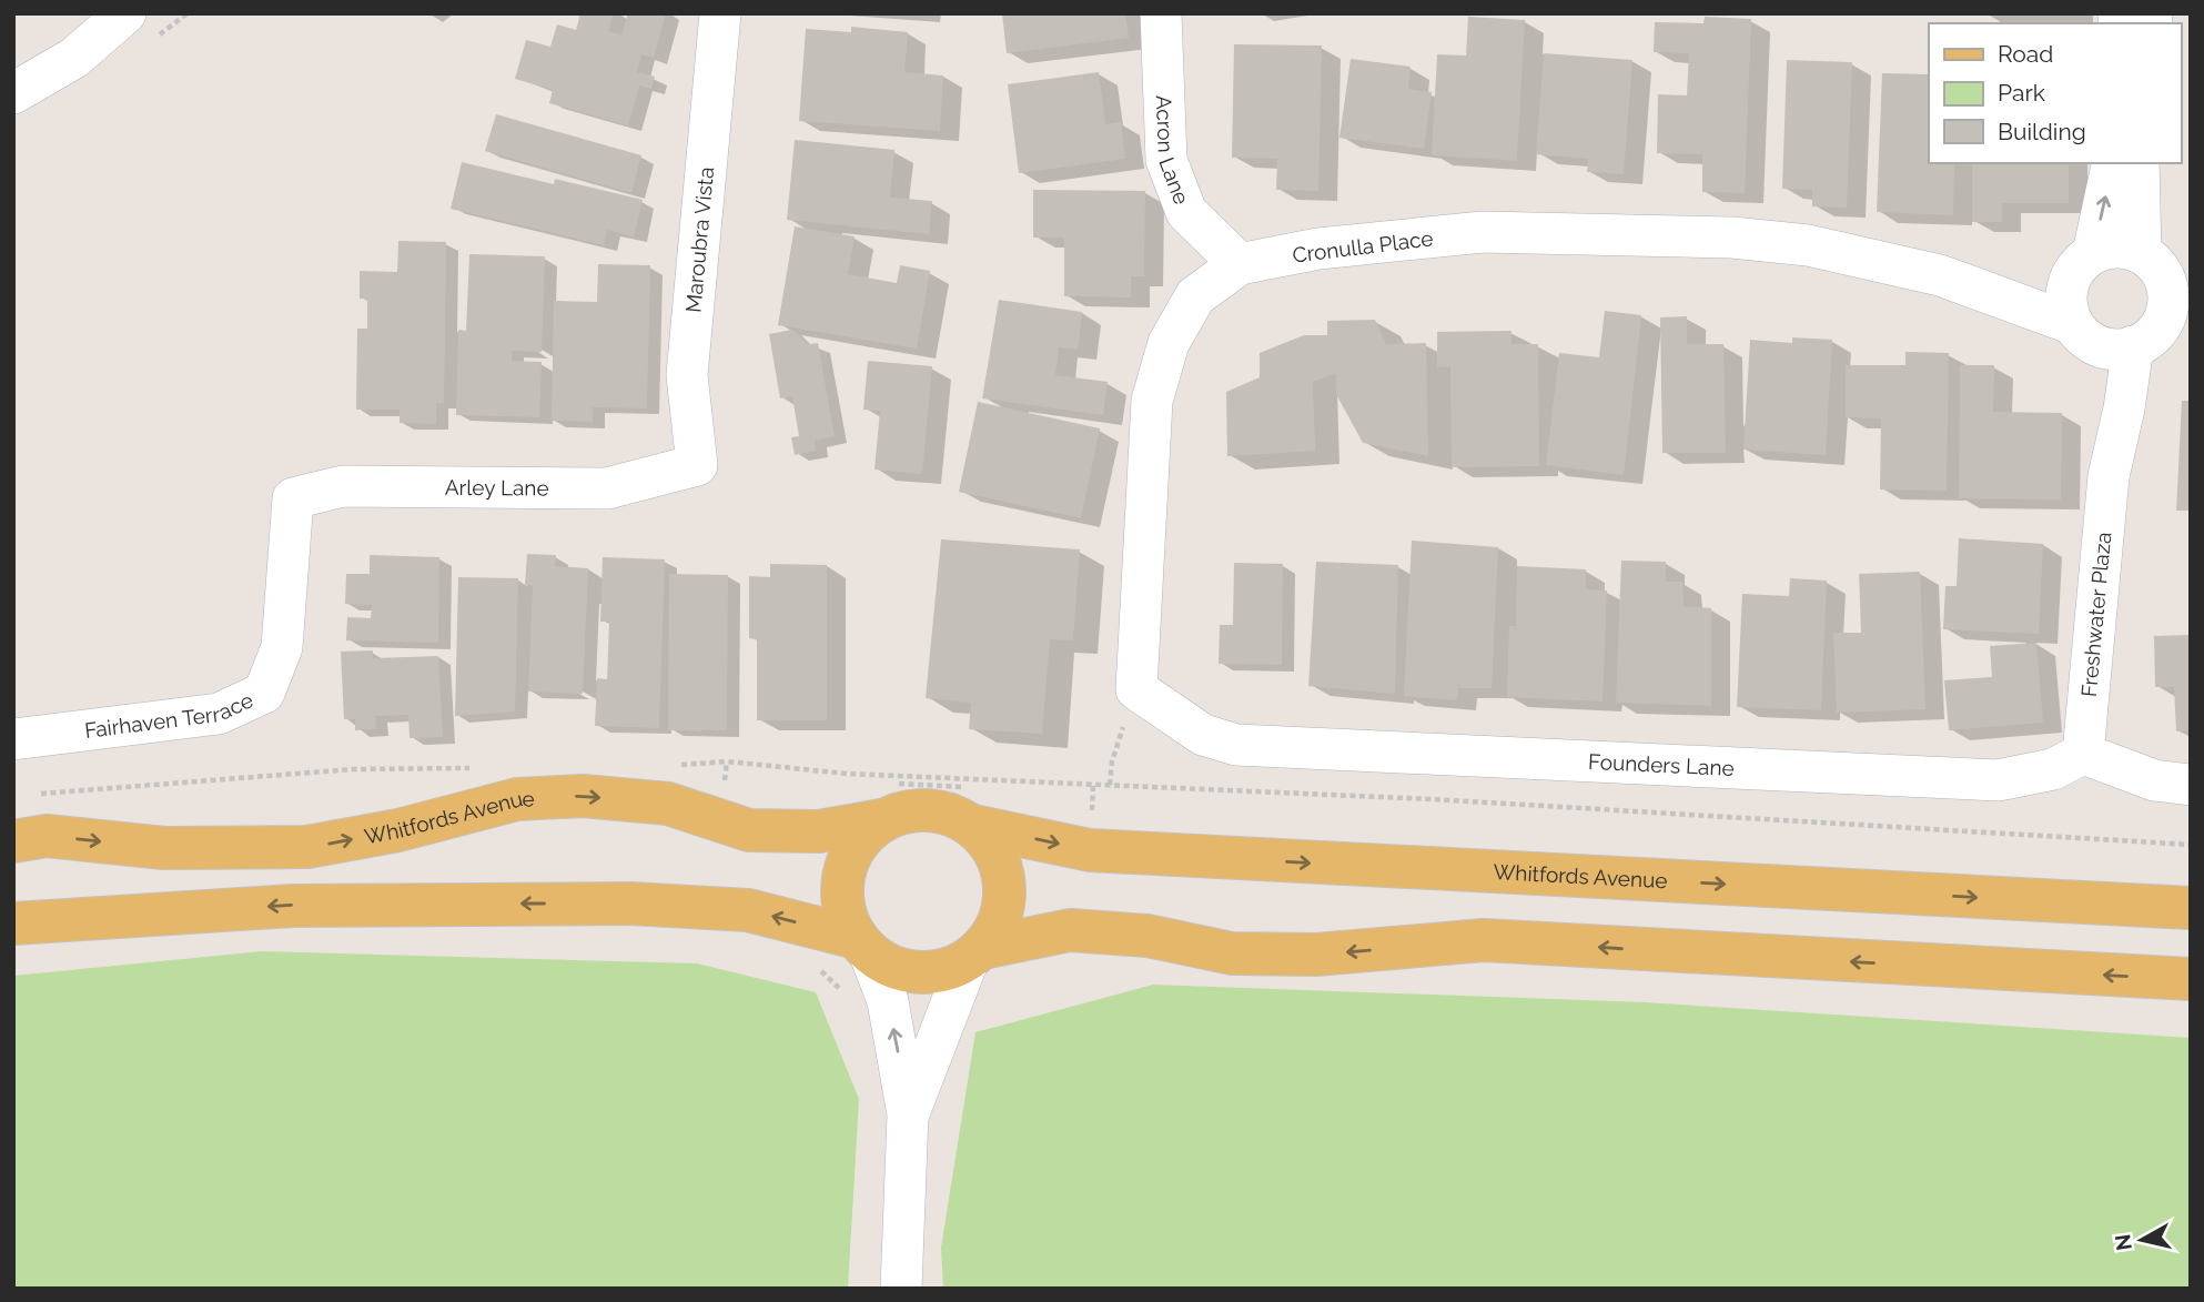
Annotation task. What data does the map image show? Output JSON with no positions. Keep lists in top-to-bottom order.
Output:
{
  "streets": {
    "main road": ["Whitfords Avenue"],
    "street": [
      "Acron Lane",
      "Maroubra Vista",
      "Cronulla Place",
      "Arley Lane",
      "Freshwater Plaza",
      "Fairhaven Terrace",
      "Founders Lane"
    ]
  },
  "crossings": [
    ["Acron Lane", "Cronulla Place"],
    ["Maroubra Vista", "Arley Lane"],
    ["Cronulla Place", "Freshwater Plaza"],
    ["Cronulla Place", "Founders Lane"],
    ["Arley Lane", "Fairhaven Terrace"],
    ["Freshwater Plaza", "Founders Lane"]
  ],
  "legend": ["Road", "Park", "Building"],
  "north": "left"
}
